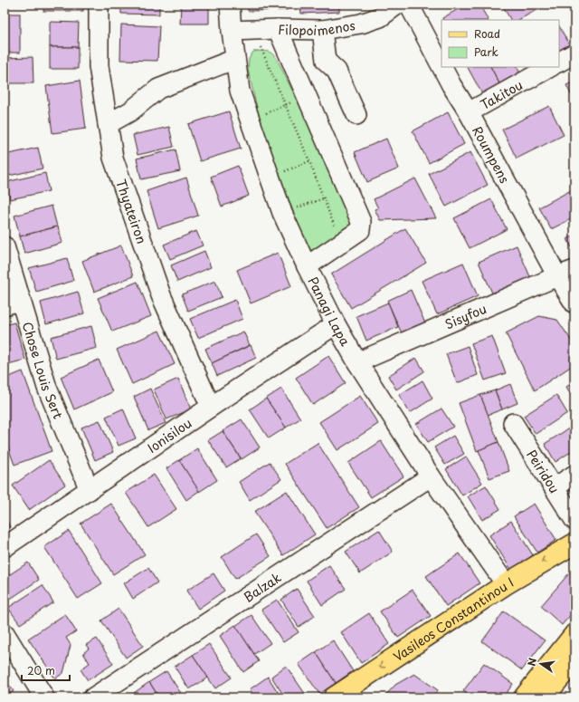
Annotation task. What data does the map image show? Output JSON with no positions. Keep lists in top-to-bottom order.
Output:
{
  "streets": {
    "main road": ["Vasileos Constantinou I"],
    "street": [
      "Filopoimenos",
      "Takitou",
      "Roumpens",
      "Thyateiron",
      "Panagi Lapa",
      "Sisyfou",
      "Chose Louis Sert",
      "Ionisilou",
      "Peiridou",
      "Balzak"
    ]
  },
  "crossings": [
    ["Filopoimenos", "Panagi Lapa"],
    ["Takitou", "Roumpens"],
    ["Roumpens", "Sisyfou"],
    ["Thyateiron", "Ionisilou"],
    ["Panagi Lapa", "Sisyfou"],
    ["Panagi Lapa", "Ionisilou"],
    ["Panagi Lapa", "Balzak"],
    ["Panagi Lapa", "Vasileos Constantinou I"],
    ["Chose Louis Sert", "Ionisilou"]
  ],
  "legend": ["Road", "Park"],
  "scale_bar": "20 m",
  "north": "left"
}
